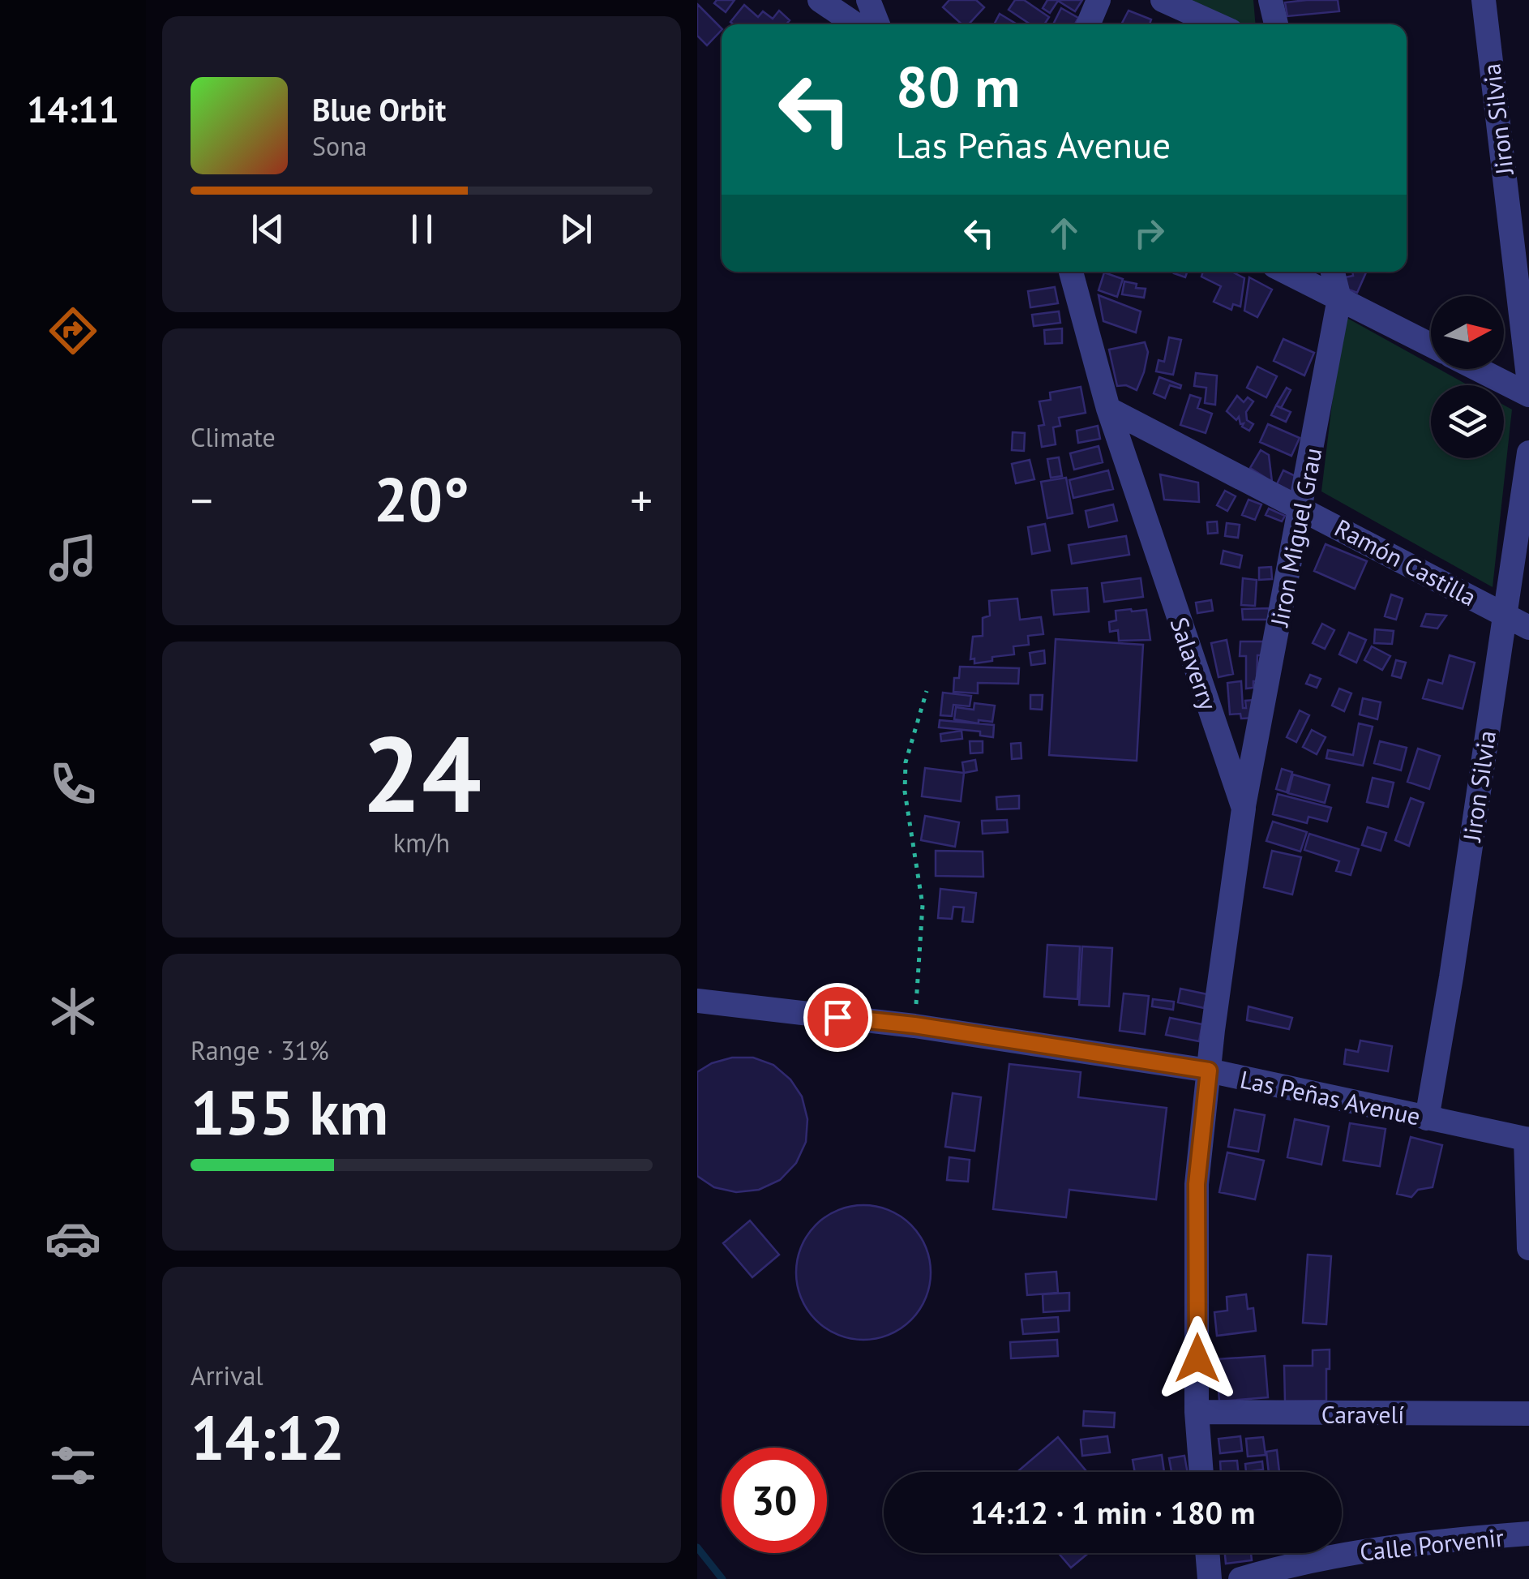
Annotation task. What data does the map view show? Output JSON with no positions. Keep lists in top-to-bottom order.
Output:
{
  "streets": {
    "street": [
      "Jiron Silvia",
      "Jiron Miguel Grau",
      "Ramón Castilla",
      "Salaverry",
      "Las Peñas Avenue",
      "Caravelí",
      "Calle Porvenir"
    ]
  },
  "crossings": [
    ["Jiron Silvia", "Ramón Castilla"],
    ["Jiron Silvia", "Las Peñas Avenue"],
    ["Jiron Miguel Grau", "Ramón Castilla"],
    ["Jiron Miguel Grau", "Salaverry"],
    ["Ramón Castilla", "Salaverry"],
    ["Salaverry", "Las Peñas Avenue"],
    ["Salaverry", "Caravelí"]
  ],
  "north": "right",
  "page": {
    "tabs": "14:11",
    "turn": ["80 m", "Las Peñas Avenue"],
    "song": ["Blue Orbit", "Sona"],
    "tile": [
      "Climate",
      ["24", "km/h"],
      ["Range · 31%", "155 km"],
      ["Arrival", "14:12"]
    ],
    "heat": ["−", "20°", "+"],
    "limit": "30",
    "trip": "14:12 · 1 min · 180 m"
  }
}
